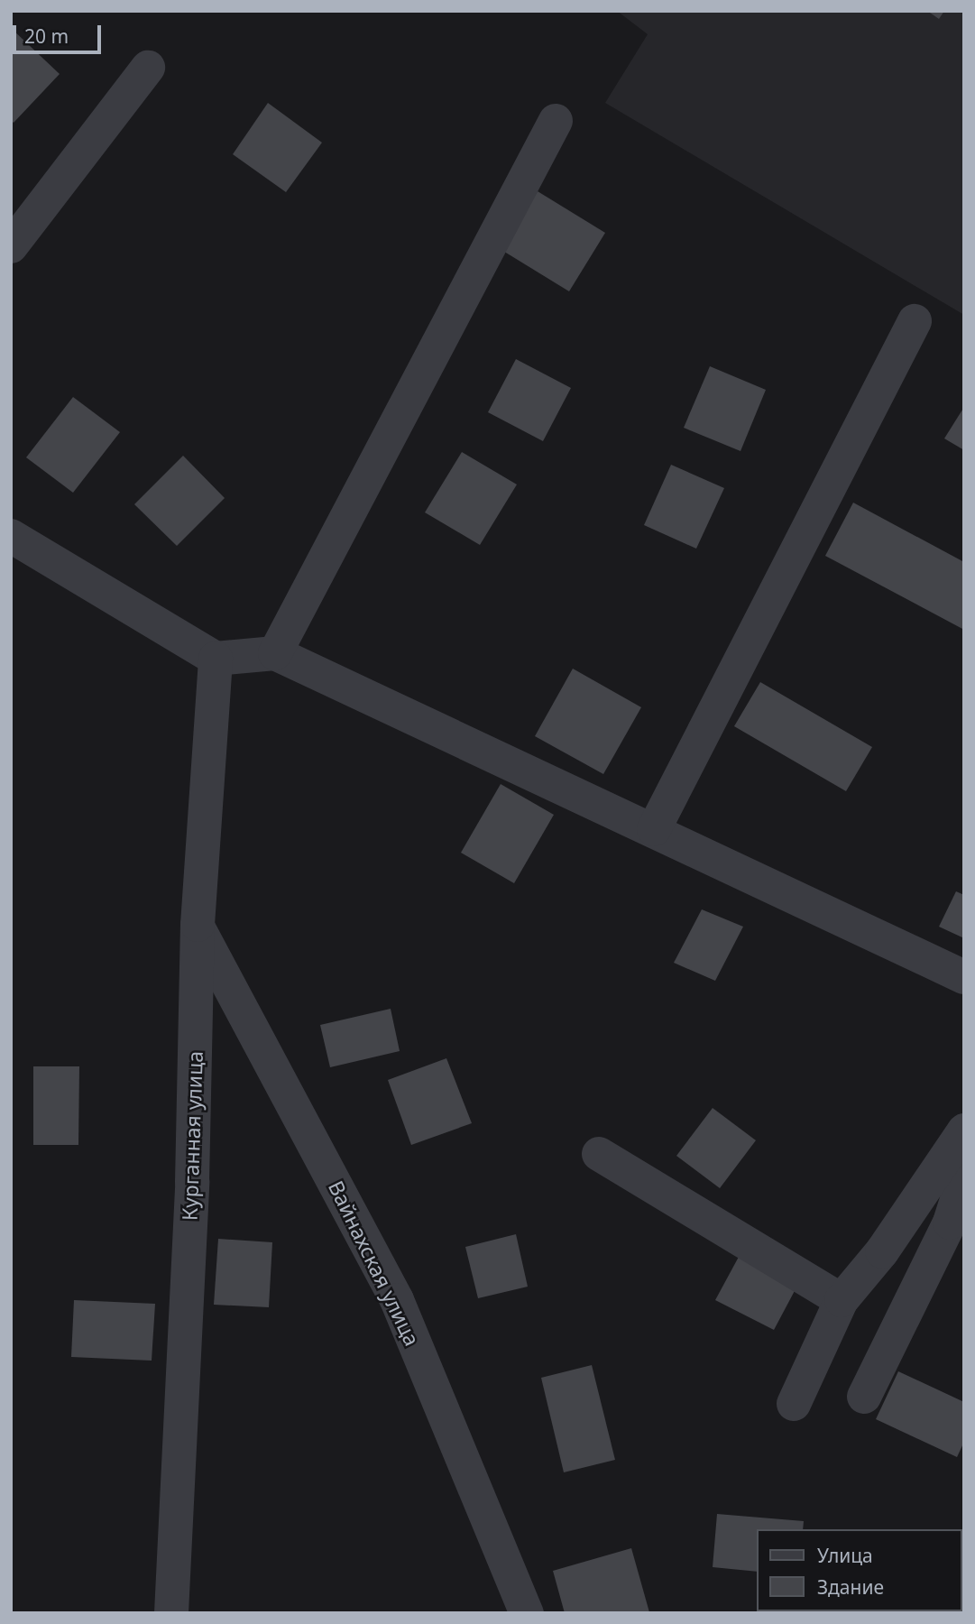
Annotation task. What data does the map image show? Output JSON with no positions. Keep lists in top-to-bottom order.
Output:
{
  "streets": {
    "street": ["Курганная улица", "Вайнахская улица"]
  },
  "crossings": [
    ["Курганная улица", "Вайнахская улица"]
  ],
  "legend": ["Улица", "Здание"],
  "scale_bar": "20 m"
}
